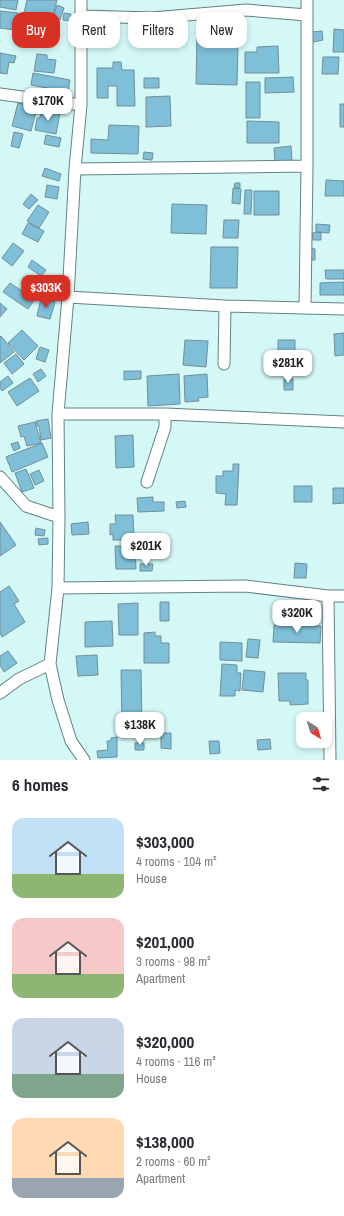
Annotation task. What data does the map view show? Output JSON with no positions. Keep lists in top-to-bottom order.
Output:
{
  "north": "bottom right",
  "page": {
    "chip": [
      "Buy",
      "Rent",
      "Filters",
      "New"
    ],
    "price": [
      "$170K",
      "$303K",
      "$281K",
      "$201K",
      "$320K",
      "$138K"
    ],
    "heading": "6 homes",
    "list": [
      {
        "name": "$303,000",
        "note": "4 rooms · 104 m² · House"
      },
      {
        "name": "$201,000",
        "note": "3 rooms · 98 m² · Apartment"
      },
      {
        "name": "$320,000",
        "note": "4 rooms · 116 m² · House"
      },
      {
        "name": "$138,000",
        "note": "2 rooms · 60 m² · Apartment"
      }
    ]
  }
}
